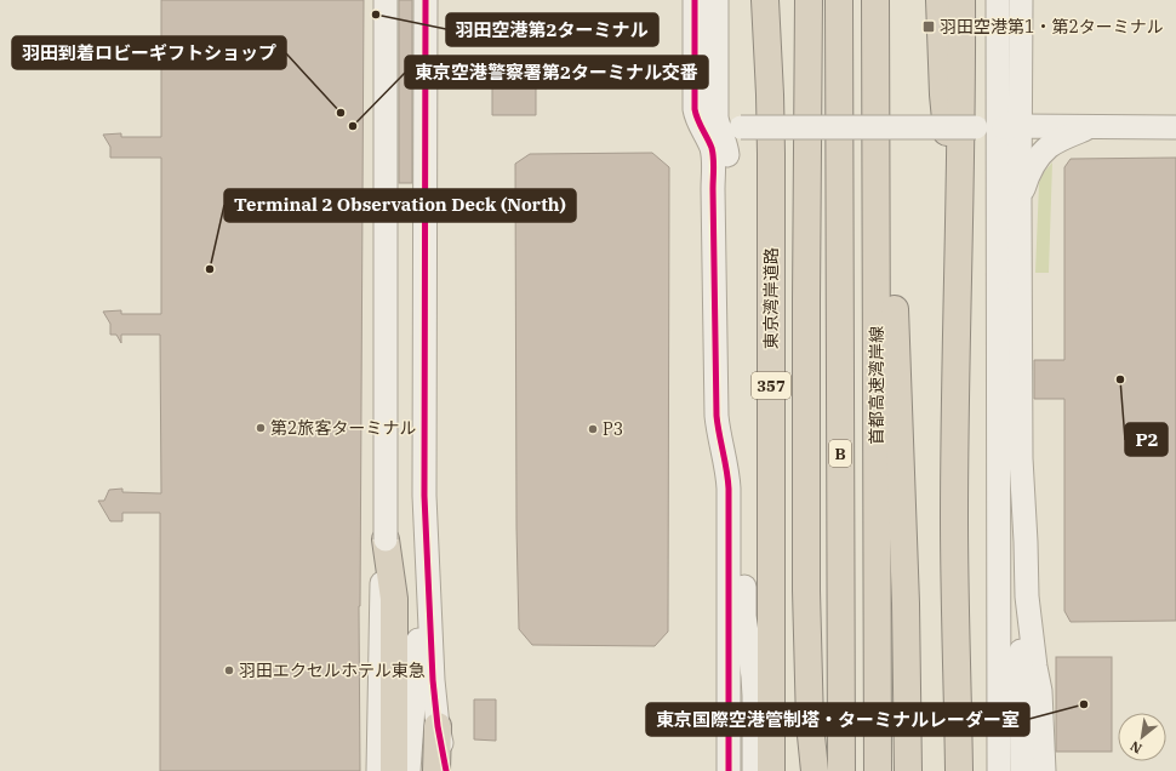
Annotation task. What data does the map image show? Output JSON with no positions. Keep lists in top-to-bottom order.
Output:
{
  "streets": {
    "highway": [
      "東京湾岸道路",
      "357",
      "首都高速湾岸線",
      "B"
    ]
  },
  "places": {
    "other": [
      "羽田空港第2ターミナル",
      "羽田到着ロビーギフトショップ",
      "東京空港警察署第2ターミナル交番",
      "Terminal 2 Observation Deck (North)",
      "P2",
      "第2旅客ターミナル",
      "P3",
      "羽田エクセルホテル東急",
      "東京国際空港管制塔・ターミナルレーダー室"
    ],
    "transit": ["羽田空港第1・第2ターミナル"]
  },
  "north": "bottom left"
}
